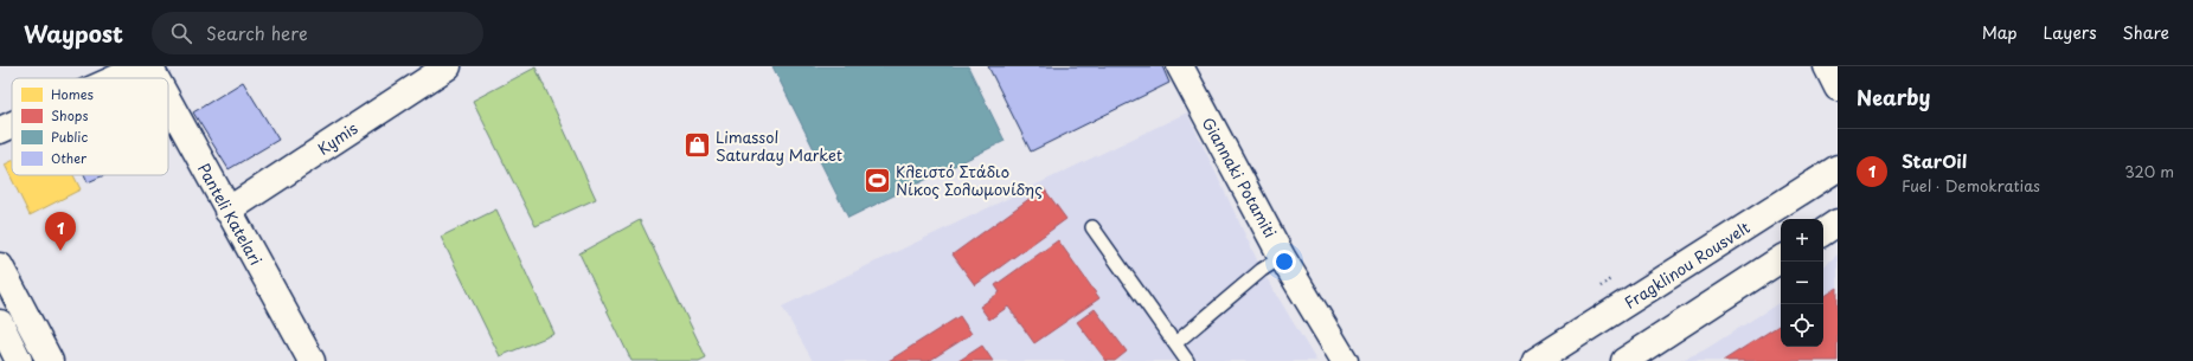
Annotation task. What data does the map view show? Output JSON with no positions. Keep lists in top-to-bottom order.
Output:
{
  "streets": {
    "street": [
      "Kymis",
      "Giannaki Potamiti",
      "Panteli Katelari",
      "Fragklinou Rousvelt"
    ]
  },
  "crossings": [
    ["Kymis", "Panteli Katelari"]
  ],
  "places": {
    "shop": ["Limassol Saturday Market"],
    "sports": ["Κλειστό Στάδιο Νίκος Σολωμονίδης"]
  },
  "legend": [
    "Homes",
    "Shops",
    "Public",
    "Other"
  ],
  "page": {
    "header": "Waypost",
    "search": "Search here",
    "nav": ["Map", "Layers", "Share"],
    "heading": "Nearby",
    "list": [
      {
        "mark": "1",
        "name": "StarOil",
        "note": "Fuel · Demokratias",
        "value": "320 m"
      }
    ],
    "pins": "1",
    "map_buttons": ["+", "−"]
  }
}
